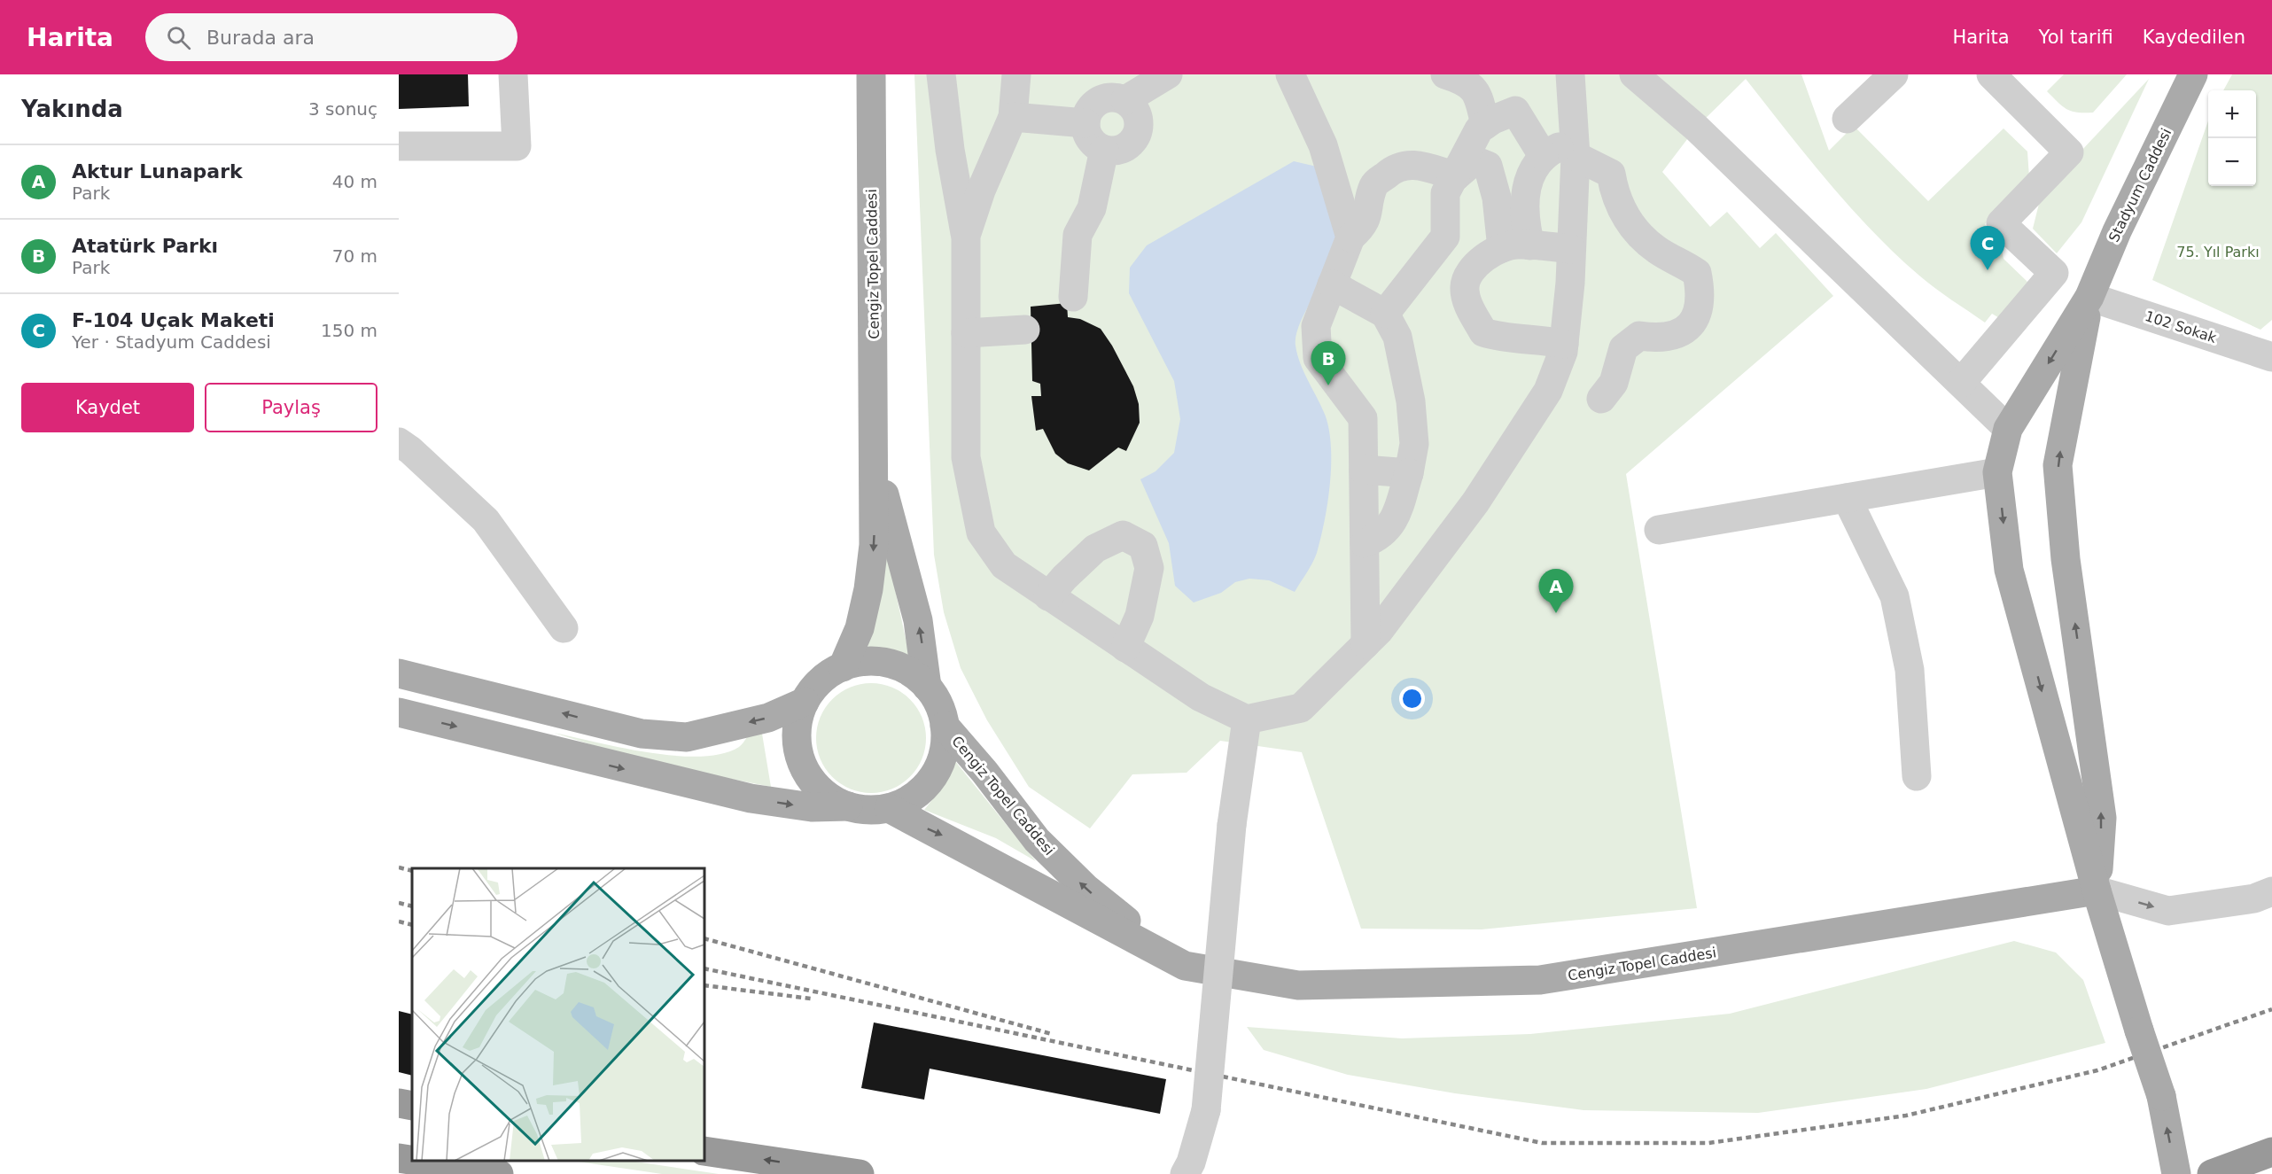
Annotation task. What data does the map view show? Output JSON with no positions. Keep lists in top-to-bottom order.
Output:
{
  "streets": {
    "main road": ["Stadyum Caddesi", "Cengiz Topel Caddesi"],
    "street": ["102 Sokak"]
  },
  "crossings": [
    ["Stadyum Caddesi", "102 Sokak"]
  ],
  "parks": ["75. Yıl Parkı"],
  "page": {
    "header": "Harita",
    "search": "Burada ara",
    "nav": ["Harita", "Yol tarifi", "Kaydedilen"],
    "heading": ["Yakında", "3 sonuç"],
    "map_buttons": ["+", "−"],
    "list": [
      {
        "mark": "A",
        "name": "Aktur Lunapark",
        "note": "Park",
        "value": "40 m"
      },
      {
        "mark": "B",
        "name": "Atatürk Parkı",
        "note": "Park",
        "value": "70 m"
      },
      {
        "mark": "C",
        "name": "F-104 Uçak Maketi",
        "note": "Yer · Stadyum Caddesi",
        "value": "150 m"
      }
    ],
    "pins": ["C", "B", "A"],
    "buttons": ["Kaydet", "Paylaş"]
  }
}
